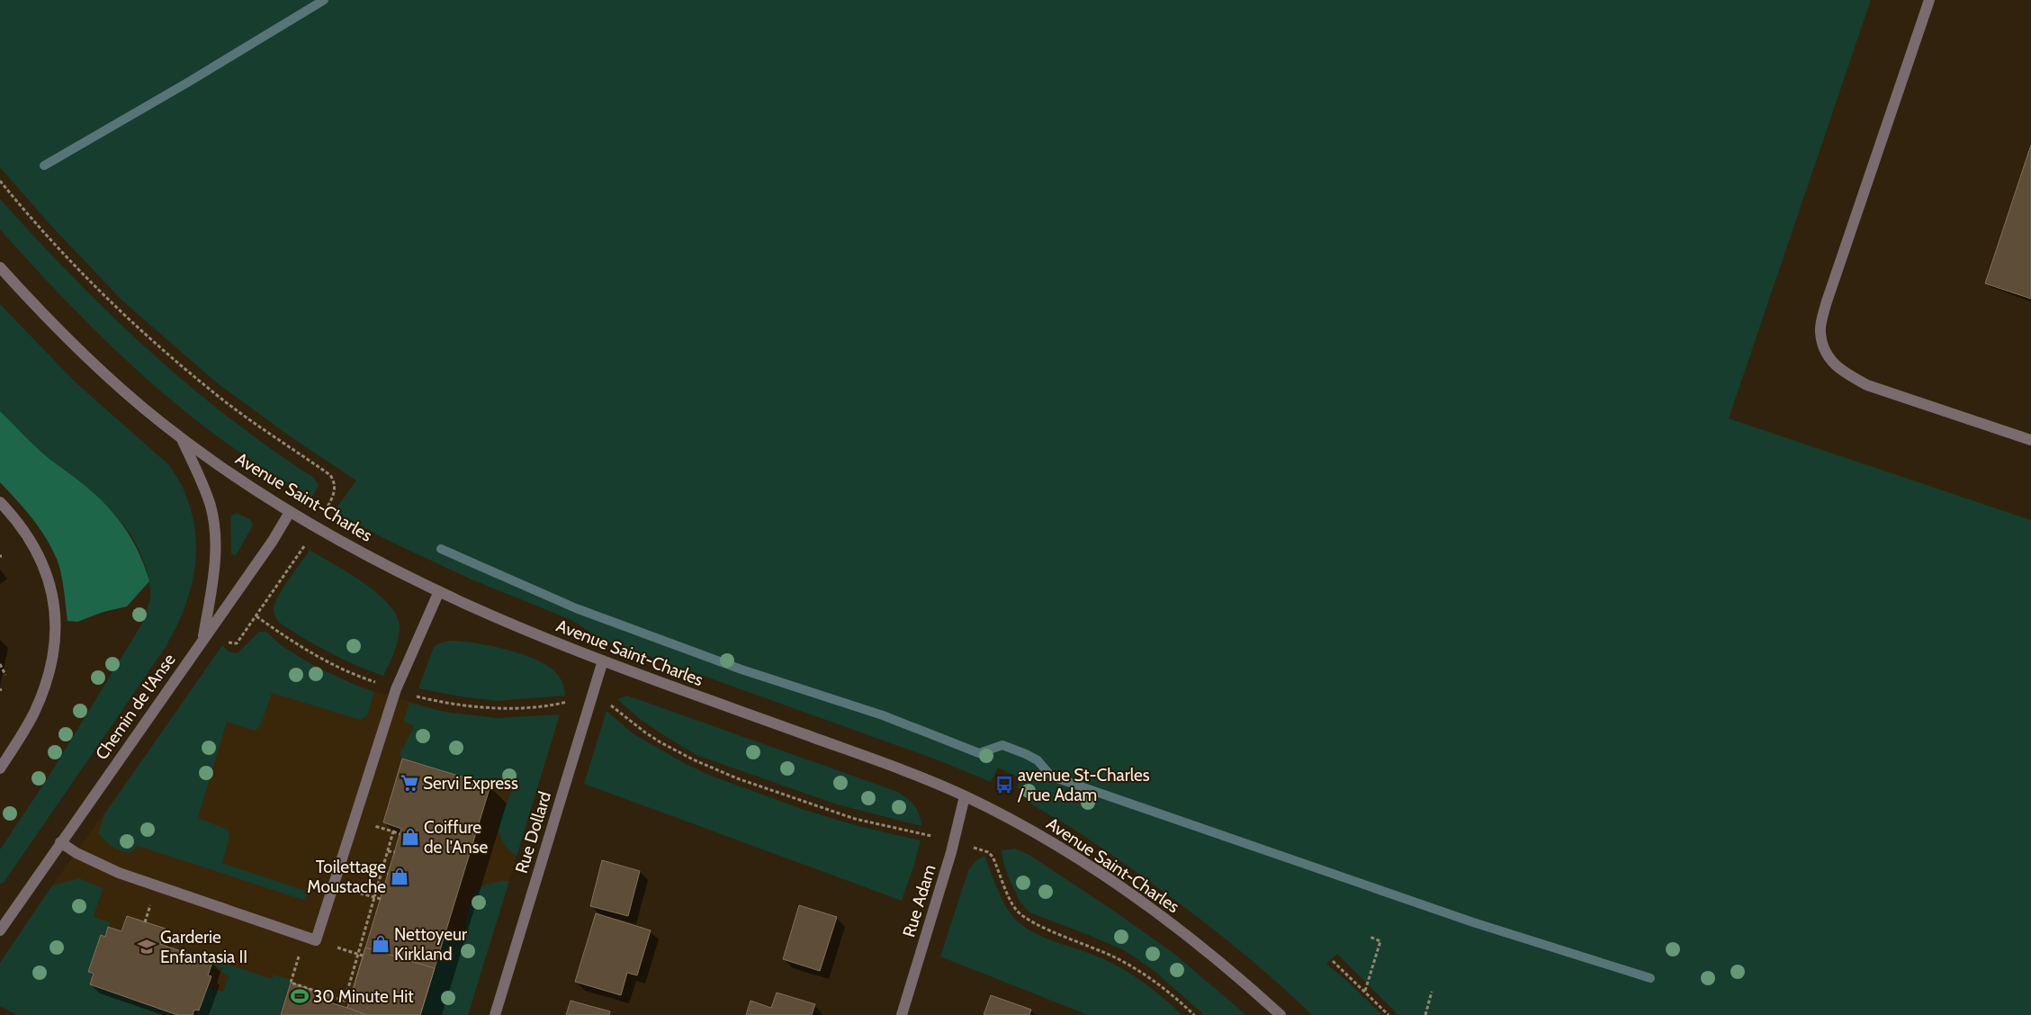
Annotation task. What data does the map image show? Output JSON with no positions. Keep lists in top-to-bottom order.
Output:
{
  "streets": {
    "street": [
      "Avenue Saint-Charles",
      "Chemin de l'Anse",
      "Rue Dollard",
      "Rue Adam"
    ]
  },
  "crossings": [
    ["Avenue Saint-Charles", "Chemin de l'Anse"],
    ["Avenue Saint-Charles", "Rue Dollard"],
    ["Avenue Saint-Charles", "Rue Adam"]
  ],
  "places": {
    "supermarket": ["Servi Express"],
    "bus stop": ["avenue St-Charles / rue Adam"],
    "shop": ["Coiffure de l'Anse", "Toilettage Moustache", "Nettoyeur Kirkland"],
    "school or university": ["Garderie Enfantasia II"],
    "sports": ["30 Minute Hit"]
  }
}
